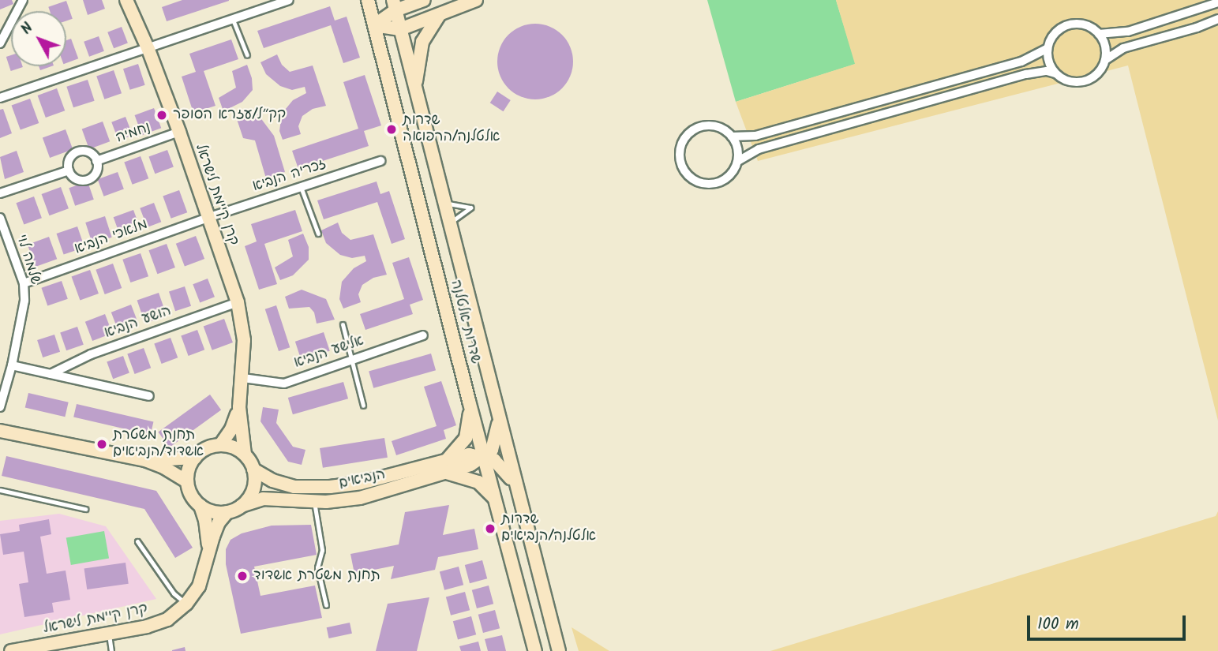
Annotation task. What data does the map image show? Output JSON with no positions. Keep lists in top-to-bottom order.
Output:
{
  "streets": {
    "street": [
      "נחמיה",
      "זכריה הנביא",
      "קרן קיימת לישראל",
      "מלאכי הנביא",
      "שלמה לוי",
      "שדרות אלטלנה",
      "הושע הנביא",
      "אלישע הנביא",
      "הנביאים"
    ]
  },
  "crossings": [
    ["נחמיה", "קרן קיימת לישראל"],
    ["זכריה הנביא", "קרן קיימת לישראל"],
    ["זכריה הנביא", "מלאכי הנביא"],
    ["קרן קיימת לישראל", "מלאכי הנביא"],
    ["קרן קיימת לישראל", "הושע הנביא"],
    ["קרן קיימת לישראל", "אלישע הנביא"],
    ["קרן קיימת לישראל", "הנביאים"],
    ["מלאכי הנביא", "שלמה לוי"],
    ["שדרות אלטלנה", "הנביאים"]
  ],
  "places": [
    "קק״ל/עזרא הסופר",
    "שדרות אלטלנה/הרפואה",
    "תחנת משטרת אשדוד/הנביאים",
    "שדרות אלטלנה/הנביאים",
    "תחנת משטרת אשדוד"
  ],
  "scale_bar": "100 m",
  "north": "top left"
}
